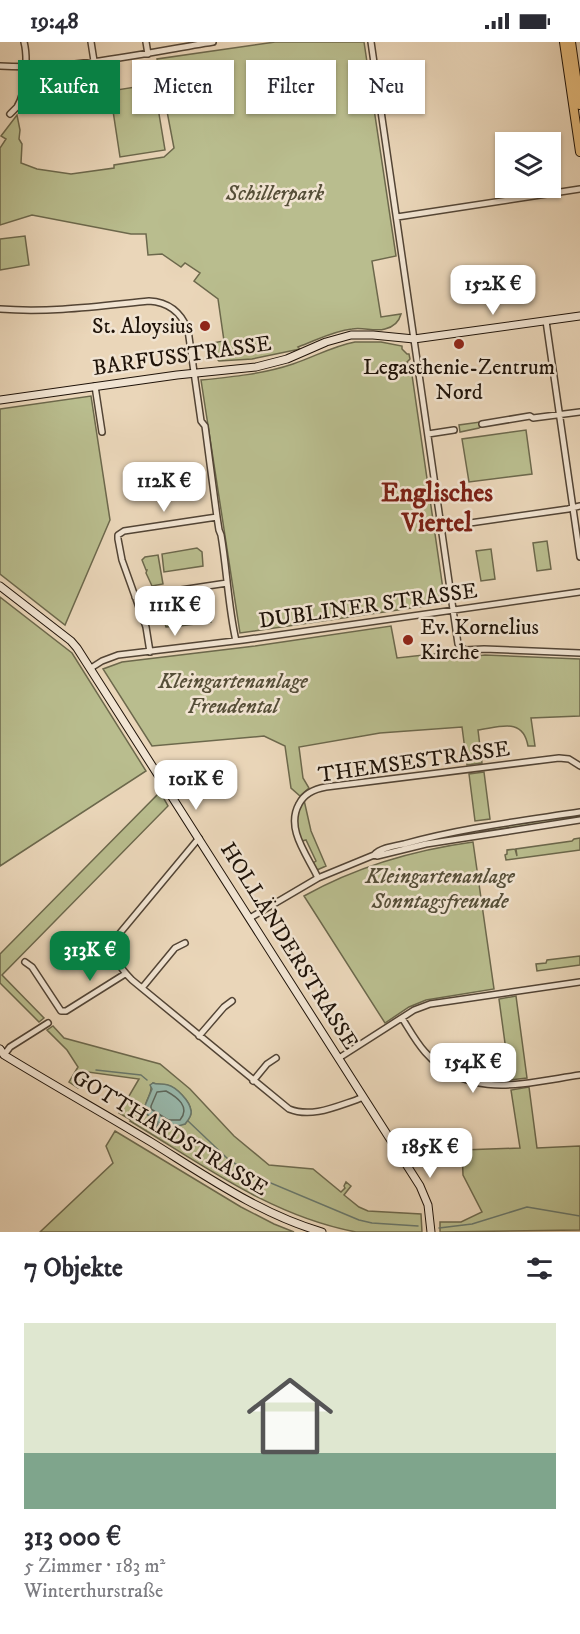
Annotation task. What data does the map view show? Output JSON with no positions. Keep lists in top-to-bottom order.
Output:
{
  "streets": {
    "main road": ["BARFUSSTRASSE", "HOLLÄNDERSTRASSE", "GOTTHARDSTRASSE"],
    "street": ["DUBLINER STRASSE", "THEMSESTRASSE"]
  },
  "crossings": [
    ["DUBLINER STRASSE", "HOLLÄNDERSTRASSE"]
  ],
  "districts": ["Englisches Viertel"],
  "parks": ["Schillerpark", "Kleingartenanlage Freudental", "Kleingartenanlage Sonntagsfreunde"],
  "places": ["St. Aloysius", "Legasthenie-Zentrum Nord", "Ev. Kornelius Kirche"],
  "page": {
    "status": "19:48",
    "chip": [
      "Kaufen",
      "Mieten",
      "Filter",
      "Neu"
    ],
    "price": [
      "152K €",
      "112K €",
      "111K €",
      "101K €",
      "313K €",
      "154K €",
      "185K €"
    ],
    "heading": "7 Objekte",
    "list": [
      {
        "name": "313 000 €",
        "note": "5 Zimmer · 183 m² · Winterthurstraße"
      }
    ]
  }
}
